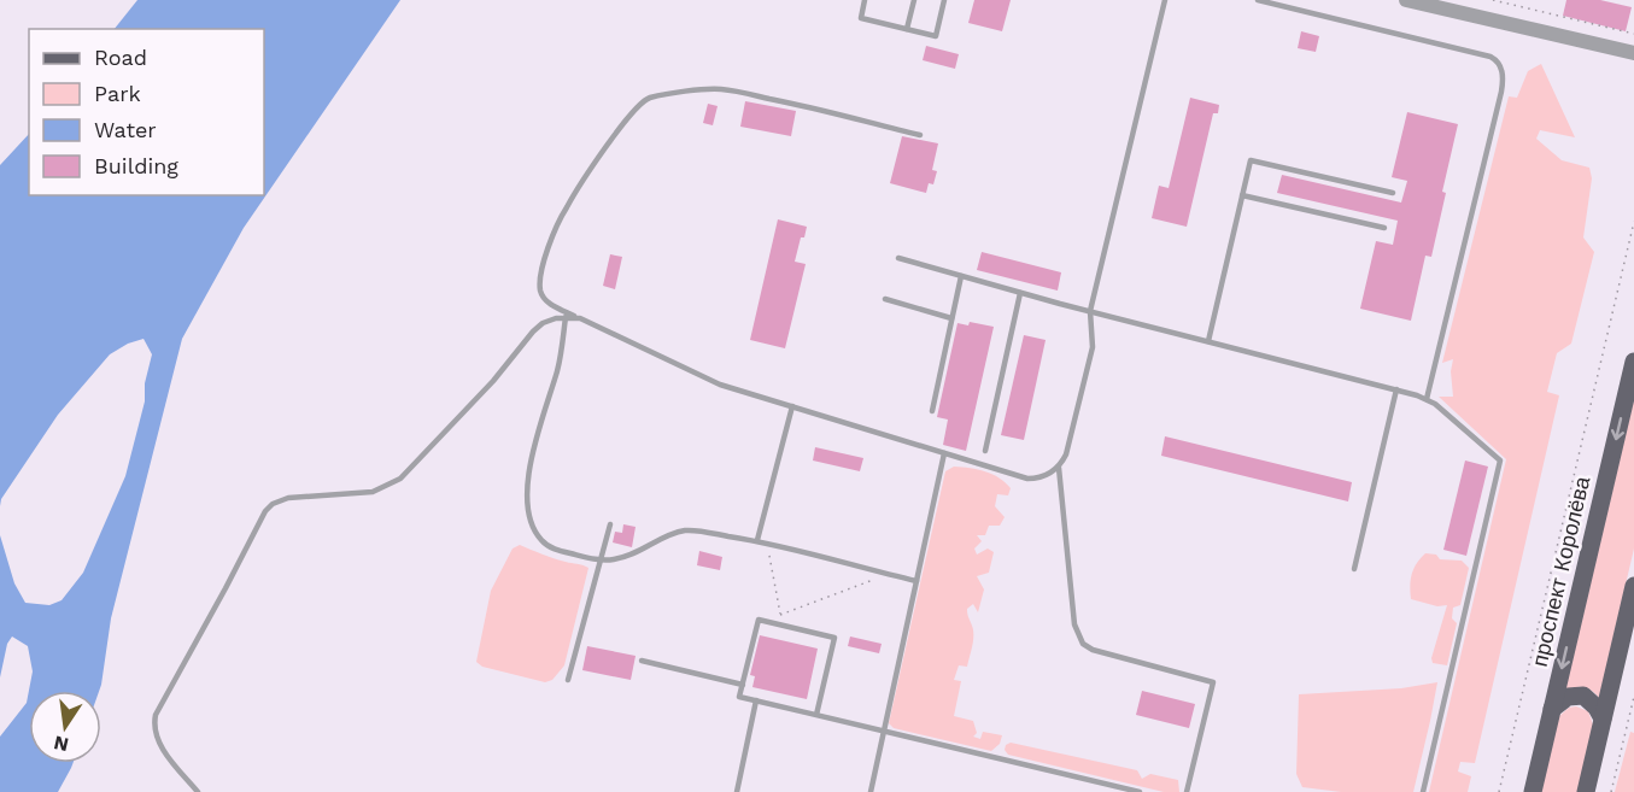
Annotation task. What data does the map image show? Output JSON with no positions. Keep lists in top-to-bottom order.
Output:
{
  "streets": {
    "main road": ["проспект Королёва"]
  },
  "legend": [
    "Road",
    "Park",
    "Water",
    "Building"
  ],
  "north": "bottom"
}
